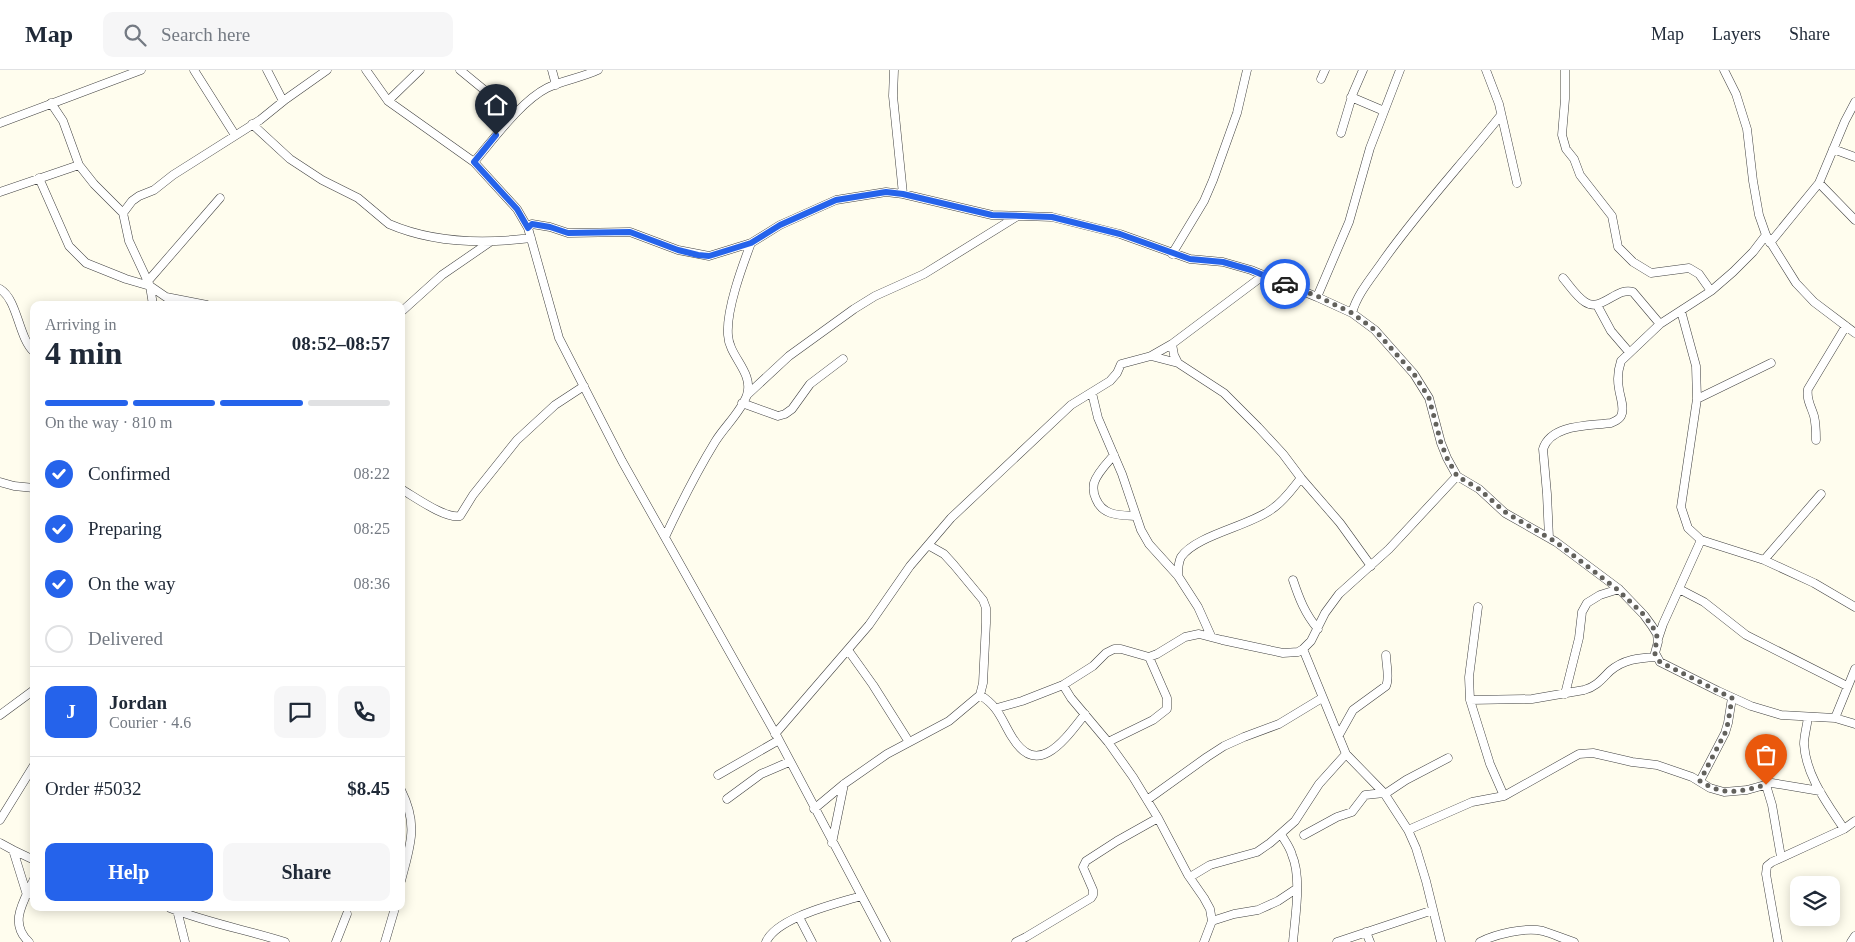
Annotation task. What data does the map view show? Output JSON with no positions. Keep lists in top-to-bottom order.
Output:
{
  "page": {
    "header": "Map",
    "search": "Search here",
    "nav": ["Map", "Layers", "Share"],
    "heading": ["4 min", "Arriving in", "08:52–08:57"],
    "panel": [
      "Jordan",
      "Courier · 4.6",
      "Order #5032",
      "$8.45"
    ],
    "bar": "On the way · 810 m",
    "list": [
      ["Confirmed", "08:22"],
      ["Preparing", "08:25"],
      ["On the way", "08:36"],
      "Delivered"
    ],
    "round": "J",
    "buttons": ["Help", "Share"]
  }
}
